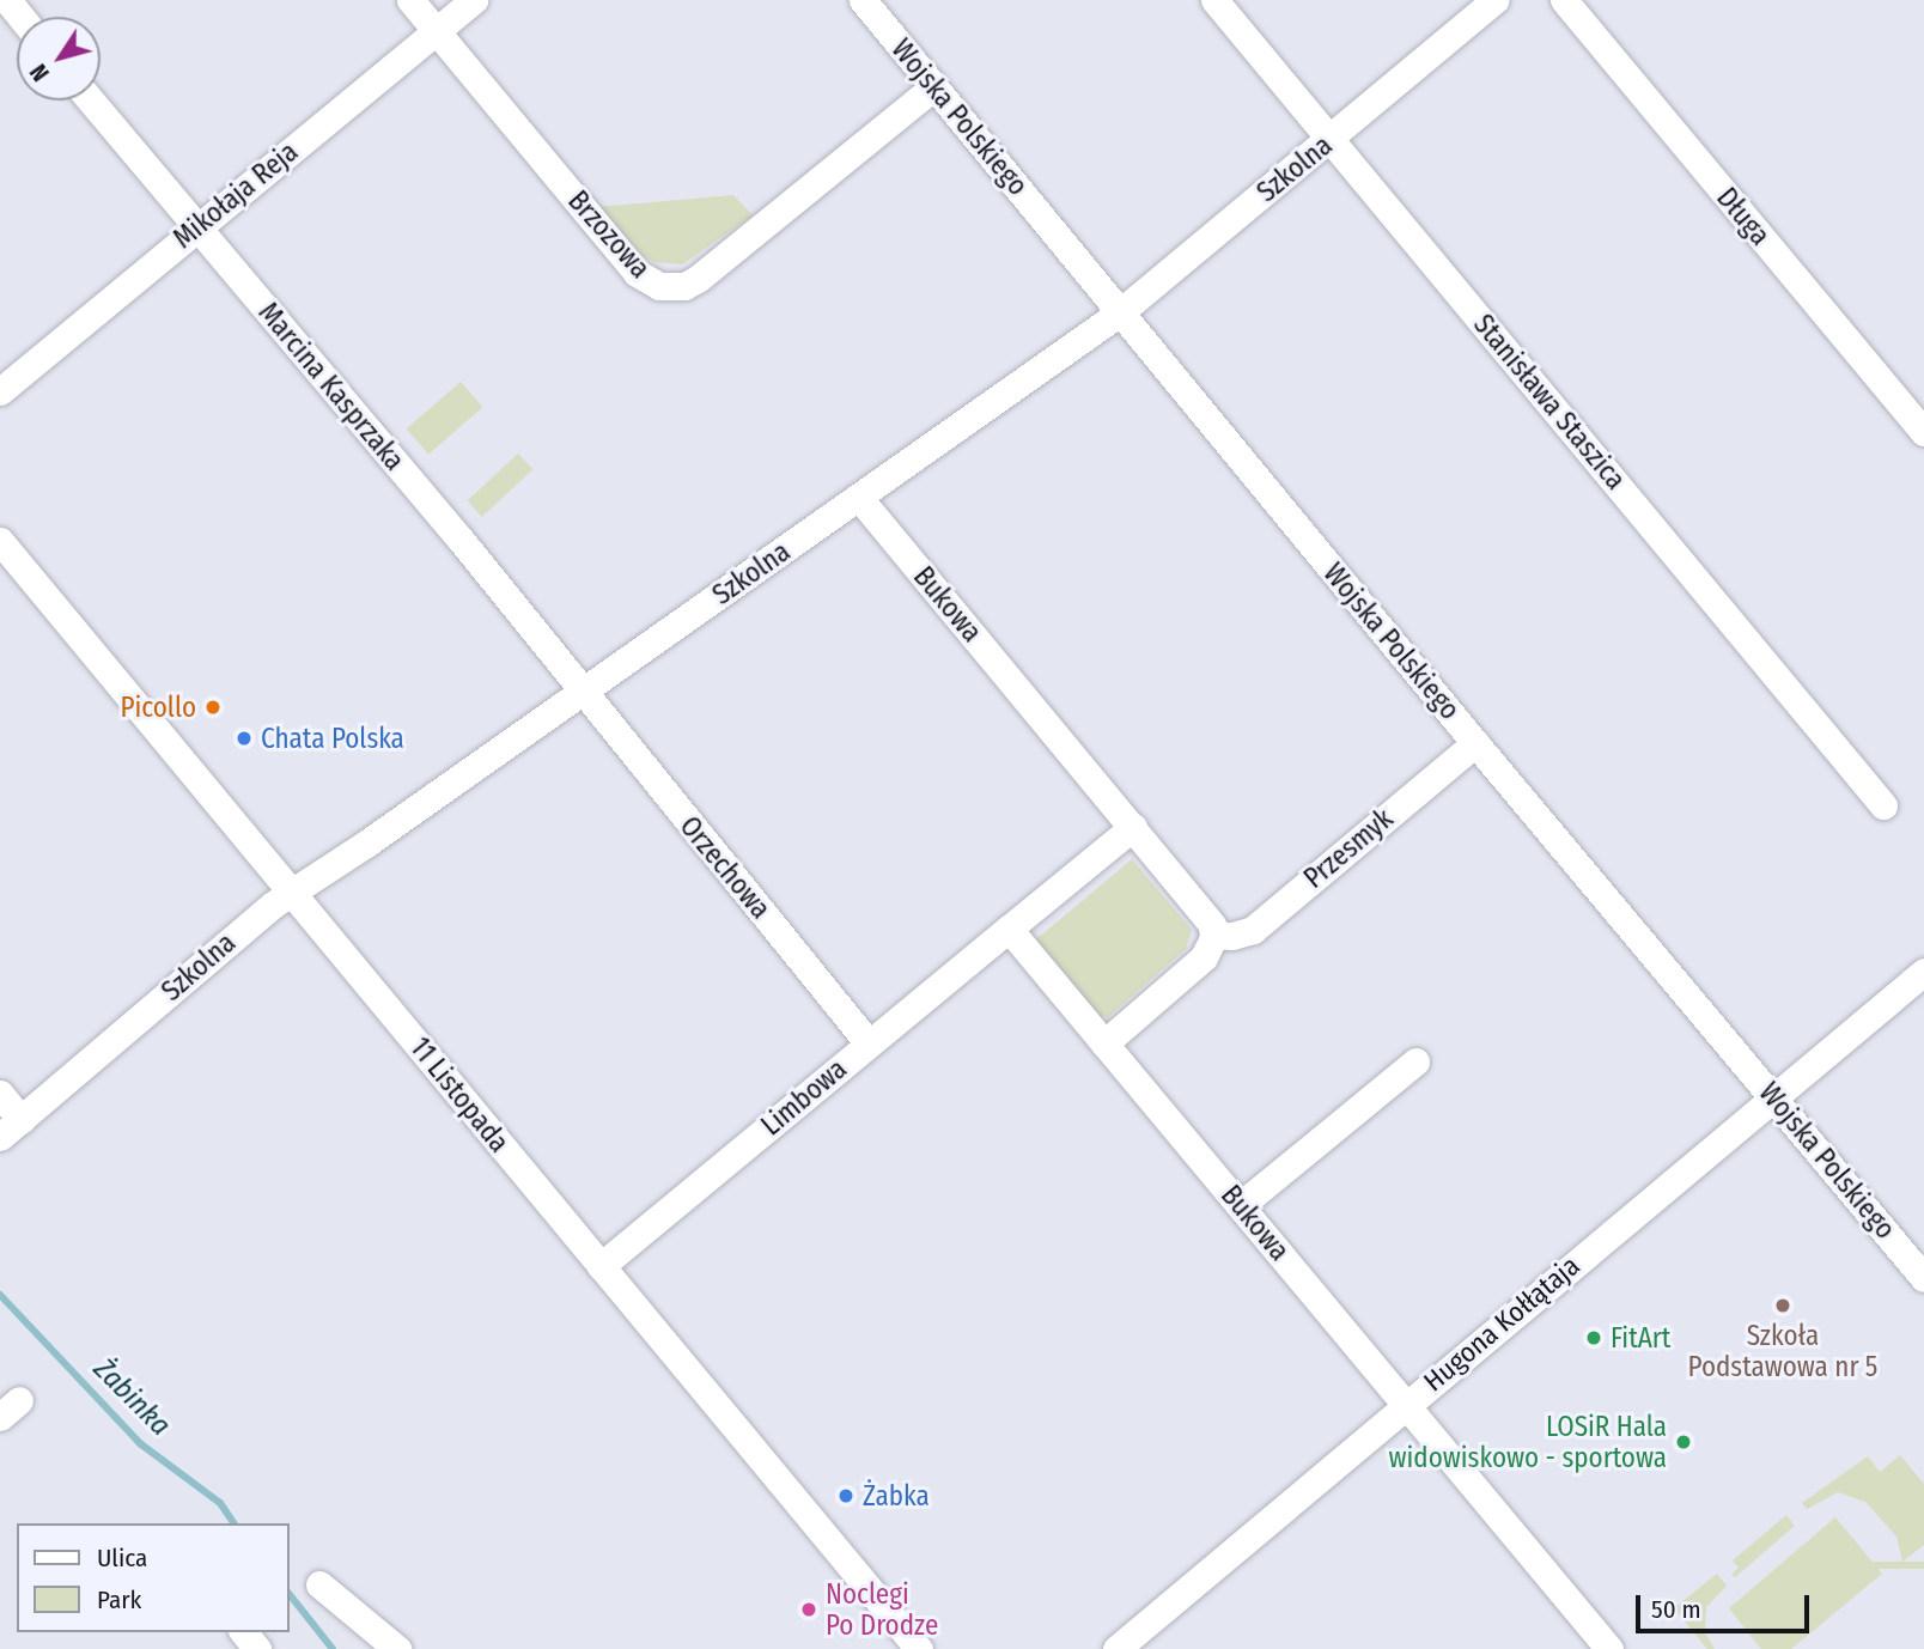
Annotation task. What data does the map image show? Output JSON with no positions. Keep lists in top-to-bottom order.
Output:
{
  "streets": {
    "street": [
      "Wojska Polskiego",
      "Szkolna",
      "Mikołaja Reja",
      "Długa",
      "Brzozowa",
      "Marcina Kasprzaka",
      "Stanisława Staszica",
      "Bukowa",
      "Przesmyk",
      "Orzechowa",
      "11 Listopada",
      "Limbowa",
      "Hugona Kołłątaja"
    ]
  },
  "crossings": [
    ["Wojska Polskiego", "Szkolna"],
    ["Wojska Polskiego", "Brzozowa"],
    ["Wojska Polskiego", "Przesmyk"],
    ["Wojska Polskiego", "Hugona Kołłątaja"],
    ["Szkolna", "Marcina Kasprzaka"],
    ["Szkolna", "Stanisława Staszica"],
    ["Szkolna", "Bukowa"],
    ["Szkolna", "Orzechowa"],
    ["Szkolna", "11 Listopada"],
    ["Mikołaja Reja", "Brzozowa"],
    ["Mikołaja Reja", "Marcina Kasprzaka"],
    ["Marcina Kasprzaka", "Orzechowa"],
    ["Bukowa", "Przesmyk"],
    ["Bukowa", "Limbowa"],
    ["Bukowa", "Hugona Kołłątaja"],
    ["Orzechowa", "Limbowa"],
    ["11 Listopada", "Limbowa"]
  ],
  "water": ["Żabinka"],
  "places": [
    "Picollo",
    "Chata Polska",
    "Szkoła Podstawowa nr 5",
    "FitArt",
    "LOSiR Hala widowiskowo - sportowa",
    "Żabka",
    "Noclegi Po Drodze"
  ],
  "legend": ["Ulica", "Park"],
  "scale_bar": "50 m",
  "north": "bottom left"
}
